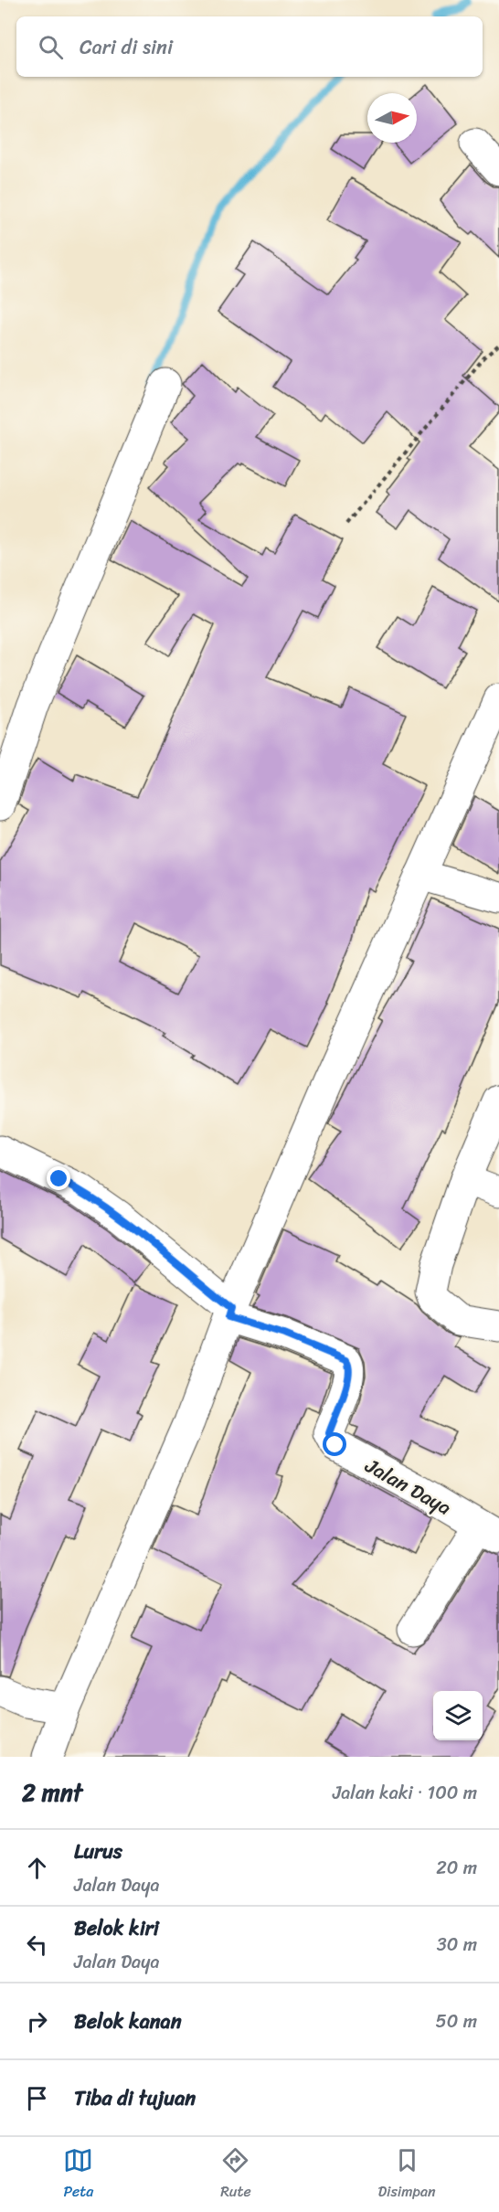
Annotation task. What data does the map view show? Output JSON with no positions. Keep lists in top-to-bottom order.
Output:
{
  "streets": {
    "street": ["Jalan Daya"]
  },
  "north": "right",
  "page": {
    "search": "Cari di sini",
    "heading": ["2 mnt", "Jalan kaki · 100 m"],
    "list": [
      ["Lurus", "Jalan Daya", "20 m"],
      ["Belok kiri", "Jalan Daya", "30 m"],
      ["Belok kanan", "50 m"],
      "Tiba di tujuan"
    ],
    "nav": ["Peta", "Rute", "Disimpan"]
  }
}
